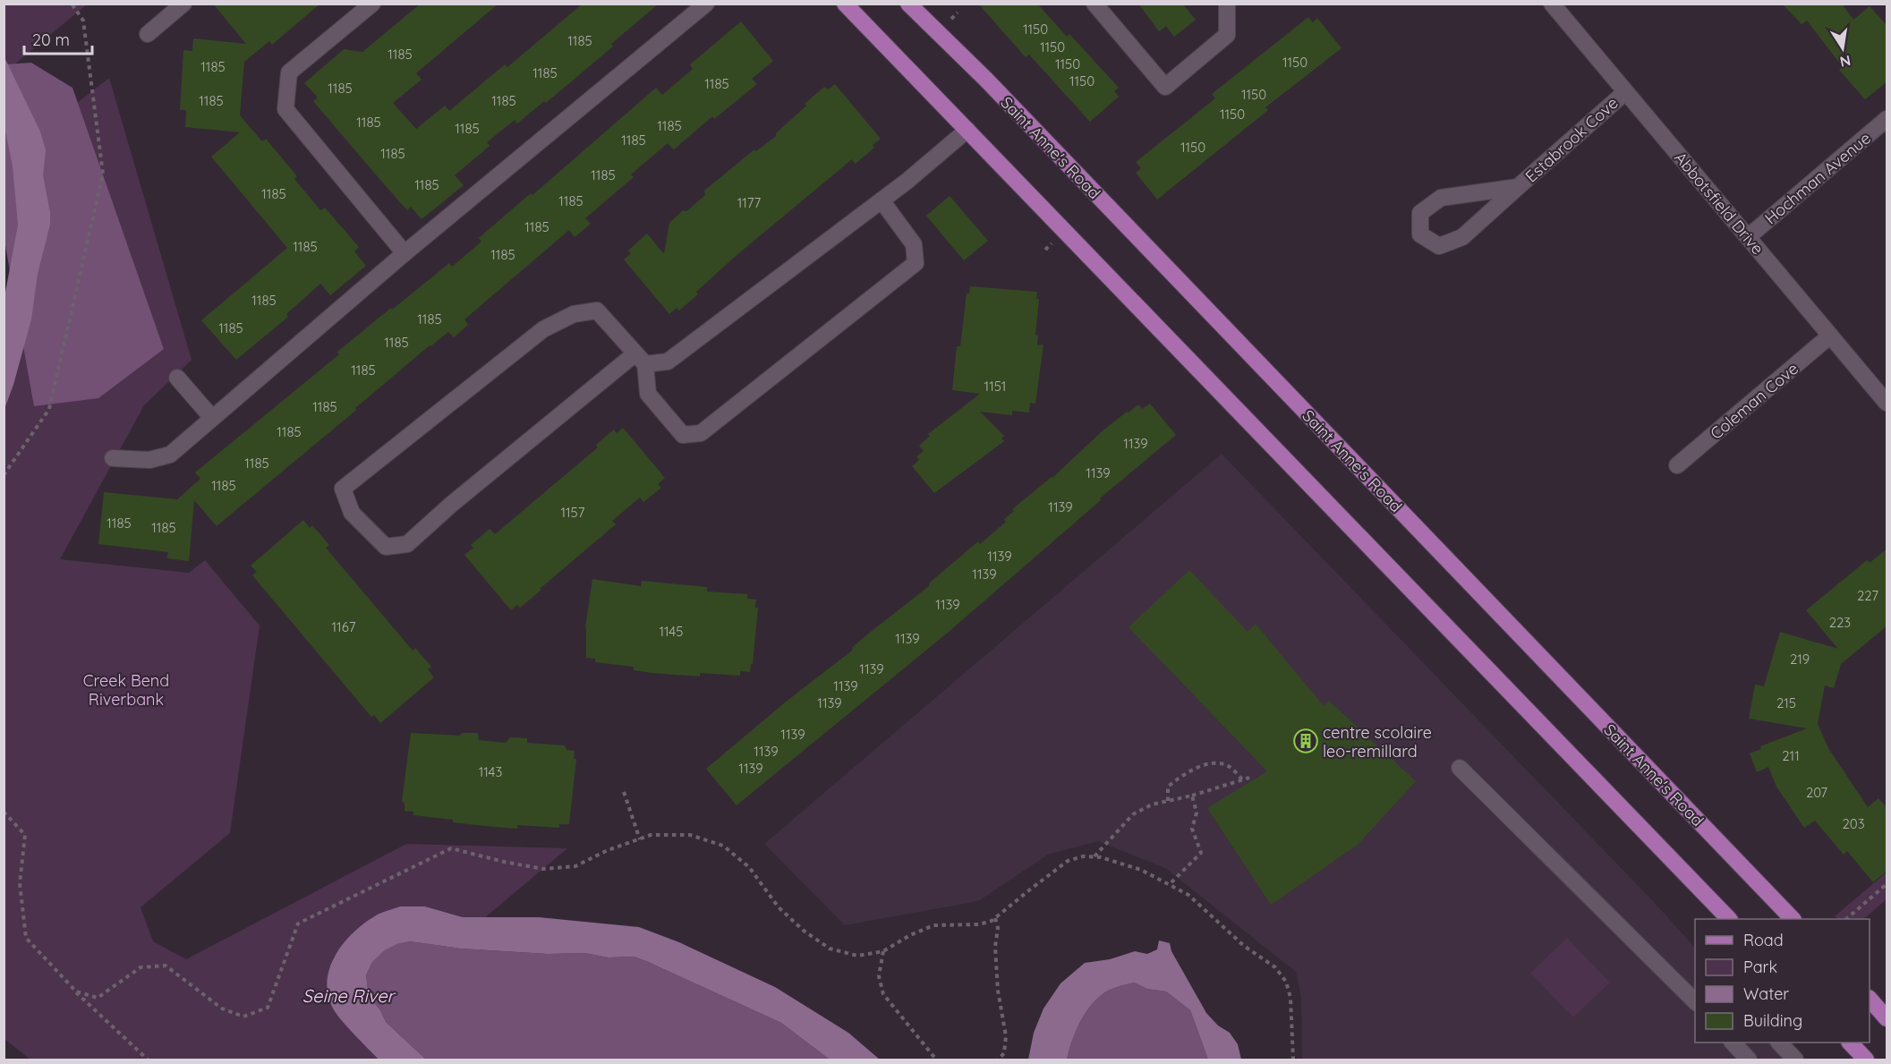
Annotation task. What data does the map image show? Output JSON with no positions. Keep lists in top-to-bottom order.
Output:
{
  "streets": {
    "main road": ["Saint Anne's Road"],
    "street": [
      "Estabrook Cove",
      "Hochman Avenue",
      "Abbotsfield Drive",
      "Coleman Cove"
    ]
  },
  "crossings": [
    ["Estabrook Cove", "Abbotsfield Drive"],
    ["Hochman Avenue", "Abbotsfield Drive"],
    ["Abbotsfield Drive", "Coleman Cove"]
  ],
  "water": ["Seine River"],
  "parks": ["Creek Bend Riverbank"],
  "places": {
    "building": ["centre scolaire leo-remillard"]
  },
  "house_numbers": [
    "1150",
    "1185",
    "1150",
    "1185",
    "1150",
    "1150",
    "1185",
    "1185",
    "1150",
    "1185",
    "1185",
    "1150",
    "1185",
    "1185",
    "1150",
    "1185",
    "1185",
    "1185",
    "1185",
    "1150",
    "1185",
    "1185",
    "1185",
    "1185",
    "1185",
    "1177",
    "1185",
    "1185",
    "1185",
    "1185",
    "1185",
    "1185",
    "1185",
    "1185",
    "1151",
    "1185",
    "1185",
    "1139",
    "1185",
    "1139",
    "1185",
    "1139",
    "1157",
    "1185",
    "1185",
    "1139",
    "1139",
    "227",
    "1139",
    "223",
    "1167",
    "1145",
    "1139",
    "219",
    "1139",
    "1139",
    "1139",
    "215",
    "1139",
    "1139",
    "211",
    "1139",
    "1143",
    "207",
    "203"
  ],
  "legend": [
    "Road",
    "Park",
    "Water",
    "Building"
  ],
  "scale_bar": "20 m",
  "north": "bottom"
}
